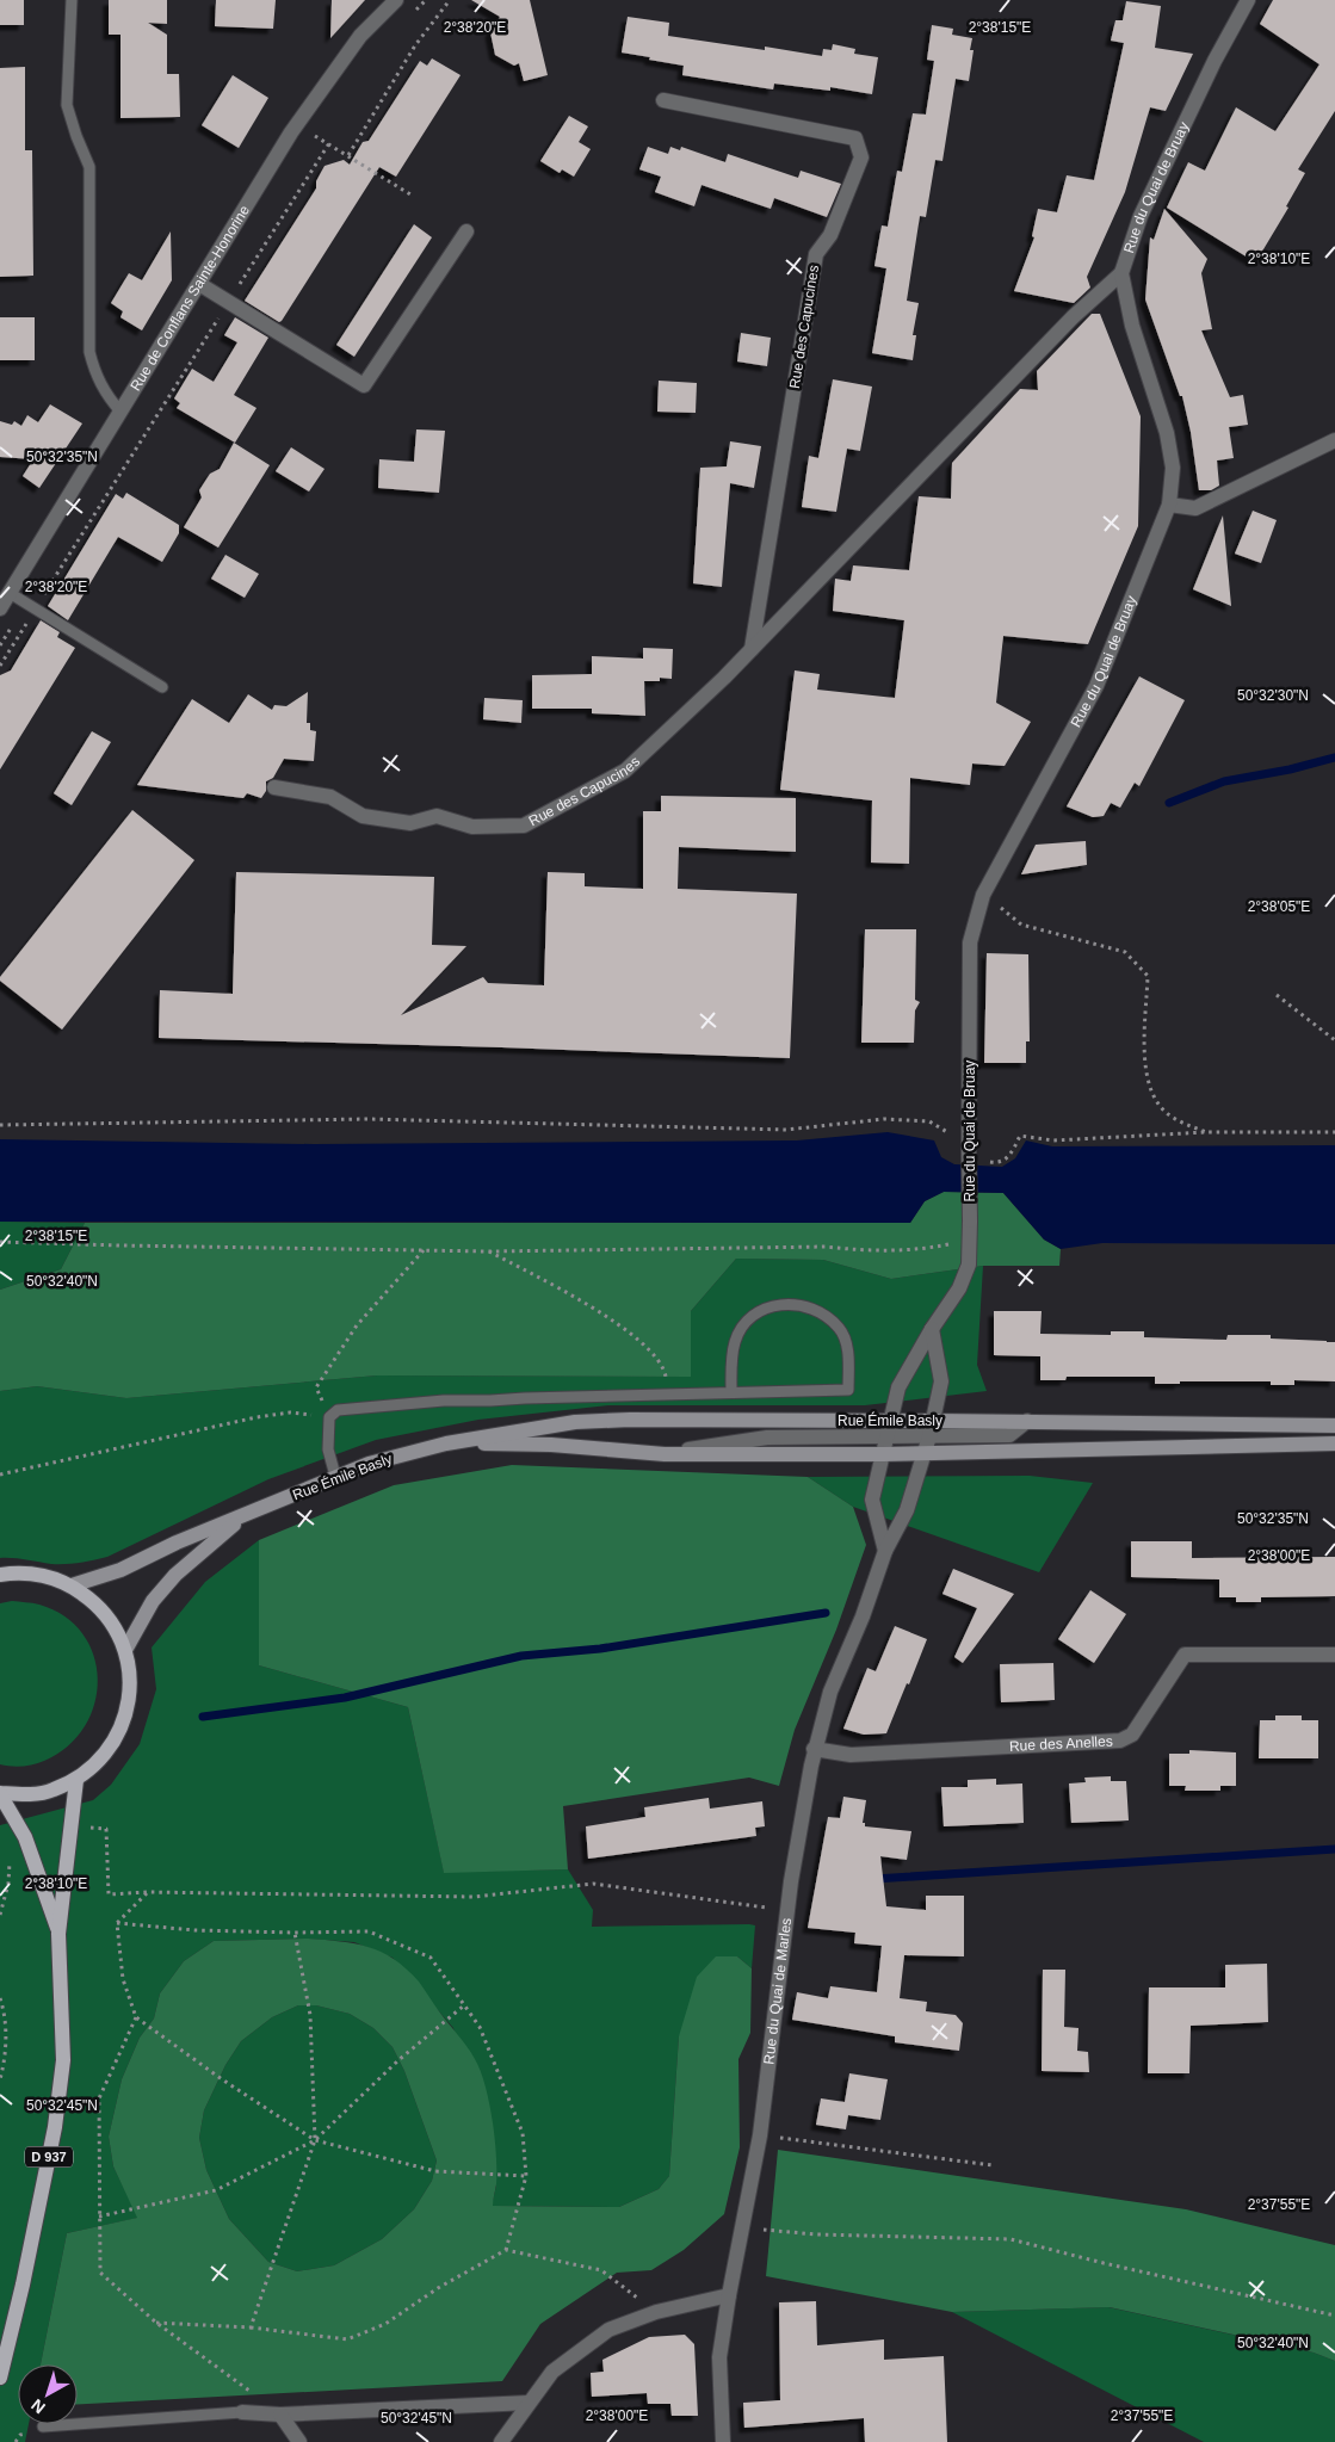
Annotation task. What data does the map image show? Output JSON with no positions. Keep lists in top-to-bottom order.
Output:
{
  "streets": {
    "main road": ["Rue Émile Basly", "D 937"],
    "street": [
      "Rue du Quai de Bruay",
      "Rue de Conflans Sainte-Honorine",
      "Rue des Capucines",
      "Rue des Anelles",
      "Rue du Quai de Marles"
    ]
  },
  "crossings": [
    ["Rue du Quai de Bruay", "Rue des Capucines"],
    ["Rue du Quai de Bruay", "Rue Émile Basly"],
    ["Rue des Anelles", "Rue du Quai de Marles"]
  ],
  "north": "bottom left",
  "coordinates": [
    "2°38'20\"E",
    "2°38'15\"E",
    "2°38'10\"E",
    "50°32'35\"N",
    "50°32'30\"N",
    "2°38'05\"E",
    "50°32'40\"N",
    "2°38'00\"E",
    "50°32'45\"N",
    "2°37'55\"E"
  ]
}
